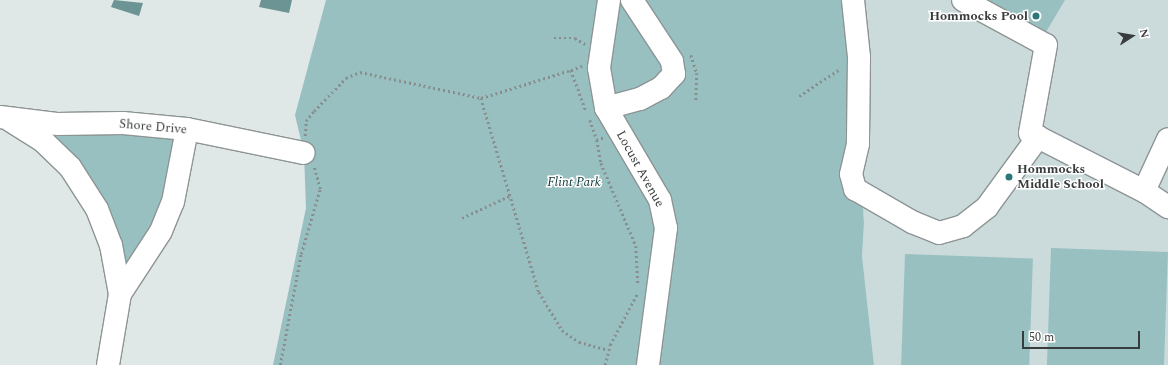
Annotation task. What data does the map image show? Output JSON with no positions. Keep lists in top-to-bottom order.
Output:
{
  "streets": {
    "street": ["Shore Drive", "Locust Avenue"]
  },
  "parks": ["Flint Park"],
  "places": ["Hommocks Pool", "Hommocks Middle School"],
  "scale_bar": "50 m",
  "north": "right"
}
